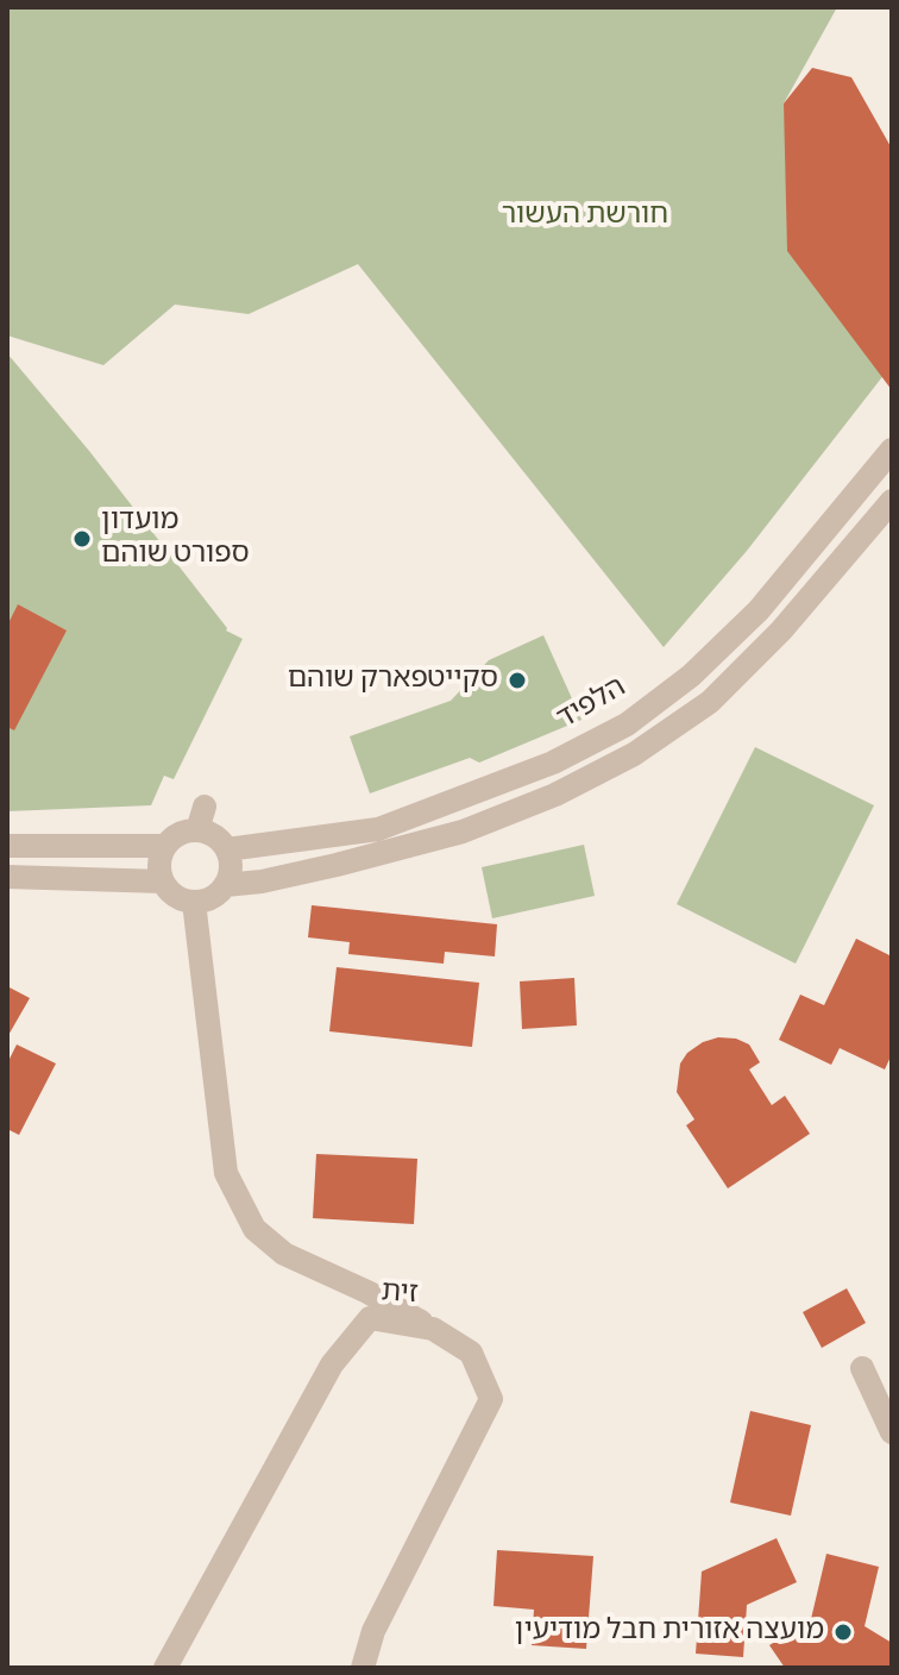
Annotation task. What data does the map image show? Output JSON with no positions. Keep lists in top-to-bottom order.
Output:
{
  "streets": {
    "street": ["הלפיד", "זית"]
  },
  "parks": ["חורשת העשור"],
  "places": ["מועדון ספורט שוהם", "סקייטפארק שוהם", "מועצה אזורית חבל מודיעין"]
}
